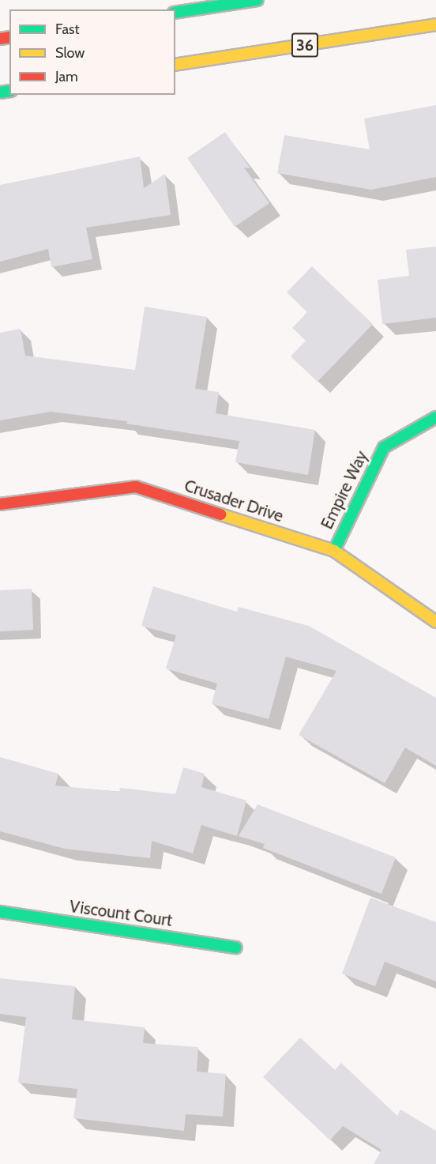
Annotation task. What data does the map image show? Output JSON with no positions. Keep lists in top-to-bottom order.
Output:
{
  "streets": {
    "street": [
      "36",
      "Empire Way",
      "Crusader Drive",
      "Viscount Court"
    ]
  },
  "crossings": [
    ["Empire Way", "Crusader Drive"]
  ],
  "legend": ["Fast", "Slow", "Jam"]
}
